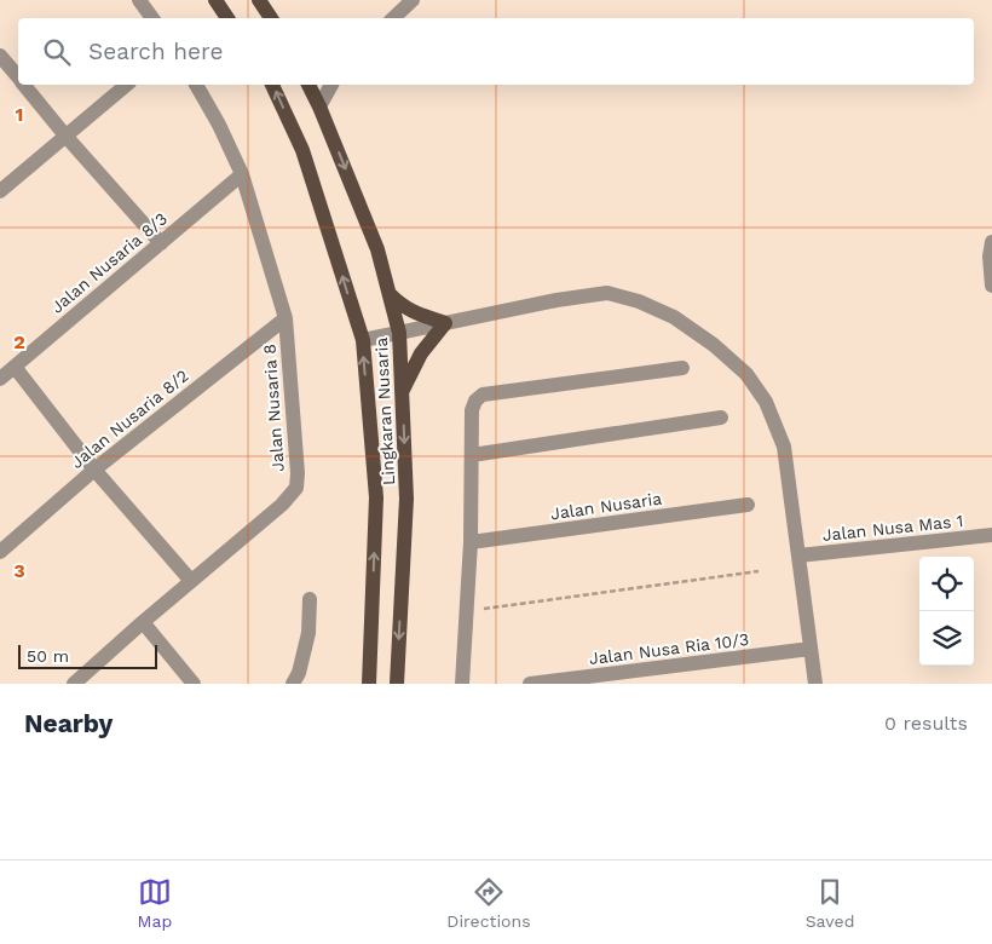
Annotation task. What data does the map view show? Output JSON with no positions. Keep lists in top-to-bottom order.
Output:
{
  "streets": {
    "main road": ["Lingkaran Nusaria"],
    "street": [
      "Jalan Nusaria 8/3",
      "Jalan Nusaria 8",
      "Jalan Nusaria 8/2",
      "Jalan Nusaria",
      "Jalan Nusa Mas 1",
      "Jalan Nusa Ria 10/3"
    ]
  },
  "crossings": [
    ["Jalan Nusaria 8/3", "Jalan Nusaria 8"],
    ["Jalan Nusaria 8", "Jalan Nusaria 8/2"]
  ],
  "scale_bar": "50 m",
  "page": {
    "search": "Search here",
    "scale": "50 m",
    "heading": ["Nearby", "0 results"],
    "nav": ["Map", "Directions", "Saved"]
  },
  "grid": {
    "rows": ["1", "2", "3"]
  }
}
